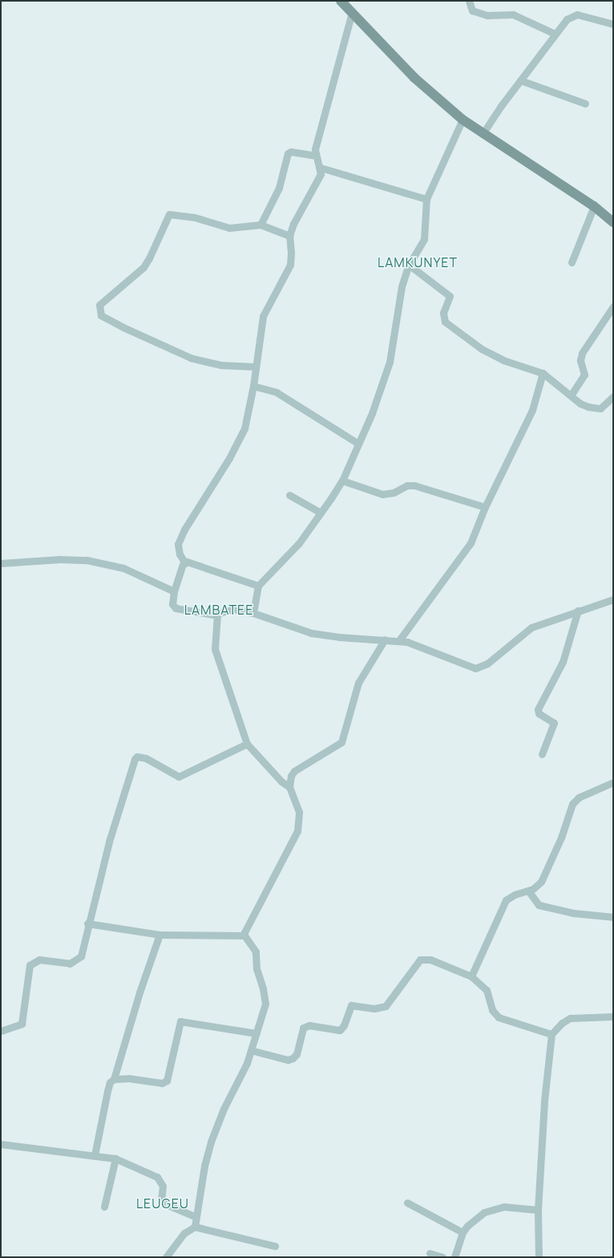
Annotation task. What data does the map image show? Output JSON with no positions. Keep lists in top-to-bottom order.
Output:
{
  "districts": ["LAMKUNYET", "LAMBATEE", "LEUGEU"]
}
